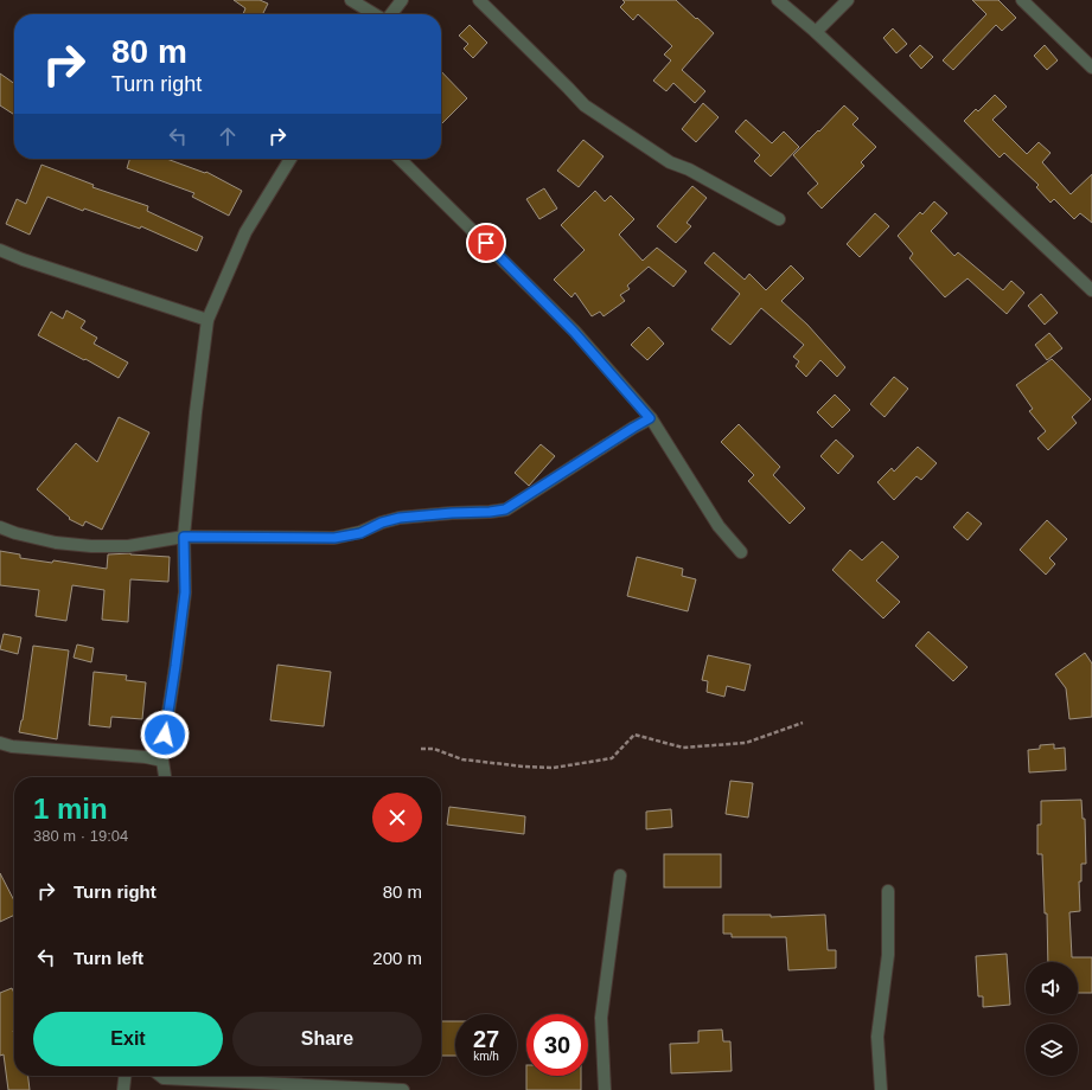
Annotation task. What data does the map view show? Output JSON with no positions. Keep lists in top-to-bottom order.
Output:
{
  "page": {
    "turn": ["80 m", "Turn right"],
    "heading": ["1 min", "380 m · 19:04"],
    "list": [
      {
        "name": "Turn right",
        "value": "80 m"
      },
      {
        "name": "Turn left",
        "value": "200 m"
      }
    ],
    "buttons": ["Exit", "Share"],
    "speed": "27 km/h",
    "limit": "30"
  }
}
